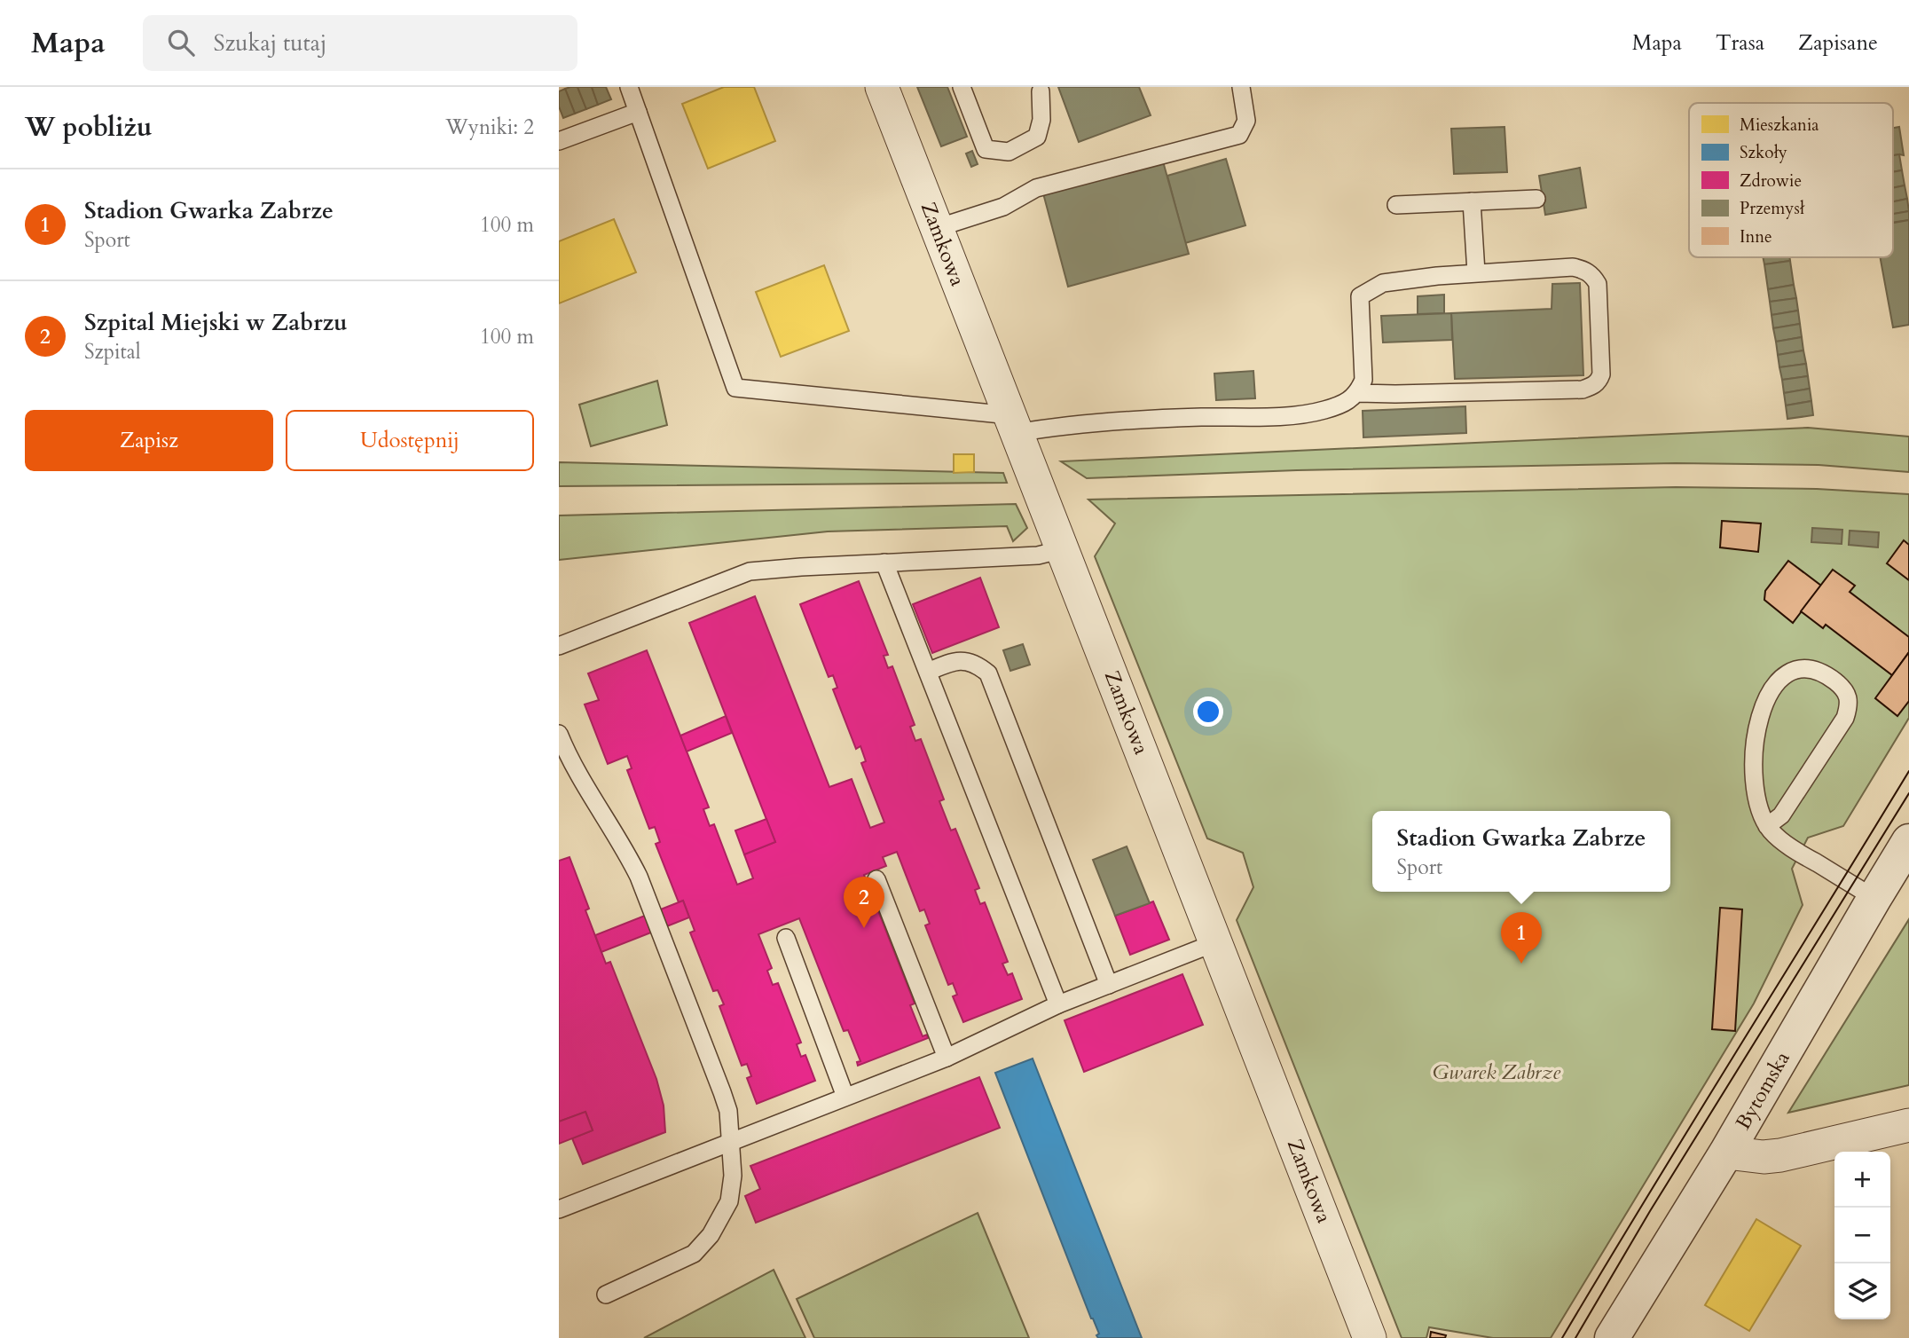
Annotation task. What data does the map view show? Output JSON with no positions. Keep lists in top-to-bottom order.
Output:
{
  "streets": {
    "street": ["Zamkowa", "Bytomska"]
  },
  "parks": ["Gwarek Zabrze"],
  "legend": [
    "Mieszkania",
    "Szkoły",
    "Zdrowie",
    "Przemysł",
    "Inne"
  ],
  "page": {
    "header": "Mapa",
    "search": "Szukaj tutaj",
    "nav": ["Mapa", "Trasa", "Zapisane"],
    "heading": ["W pobliżu", "Wyniki: 2"],
    "list": [
      {
        "mark": "1",
        "name": "Stadion Gwarka Zabrze",
        "note": "Sport",
        "value": "100 m"
      },
      {
        "mark": "2",
        "name": "Szpital Miejski w Zabrzu",
        "note": "Szpital",
        "value": "100 m"
      }
    ],
    "buttons": ["Zapisz", "Udostępnij"],
    "popup": ["Stadion Gwarka Zabrze", "Sport"],
    "pins": ["2", "1"],
    "map_buttons": ["+", "−"]
  }
}
